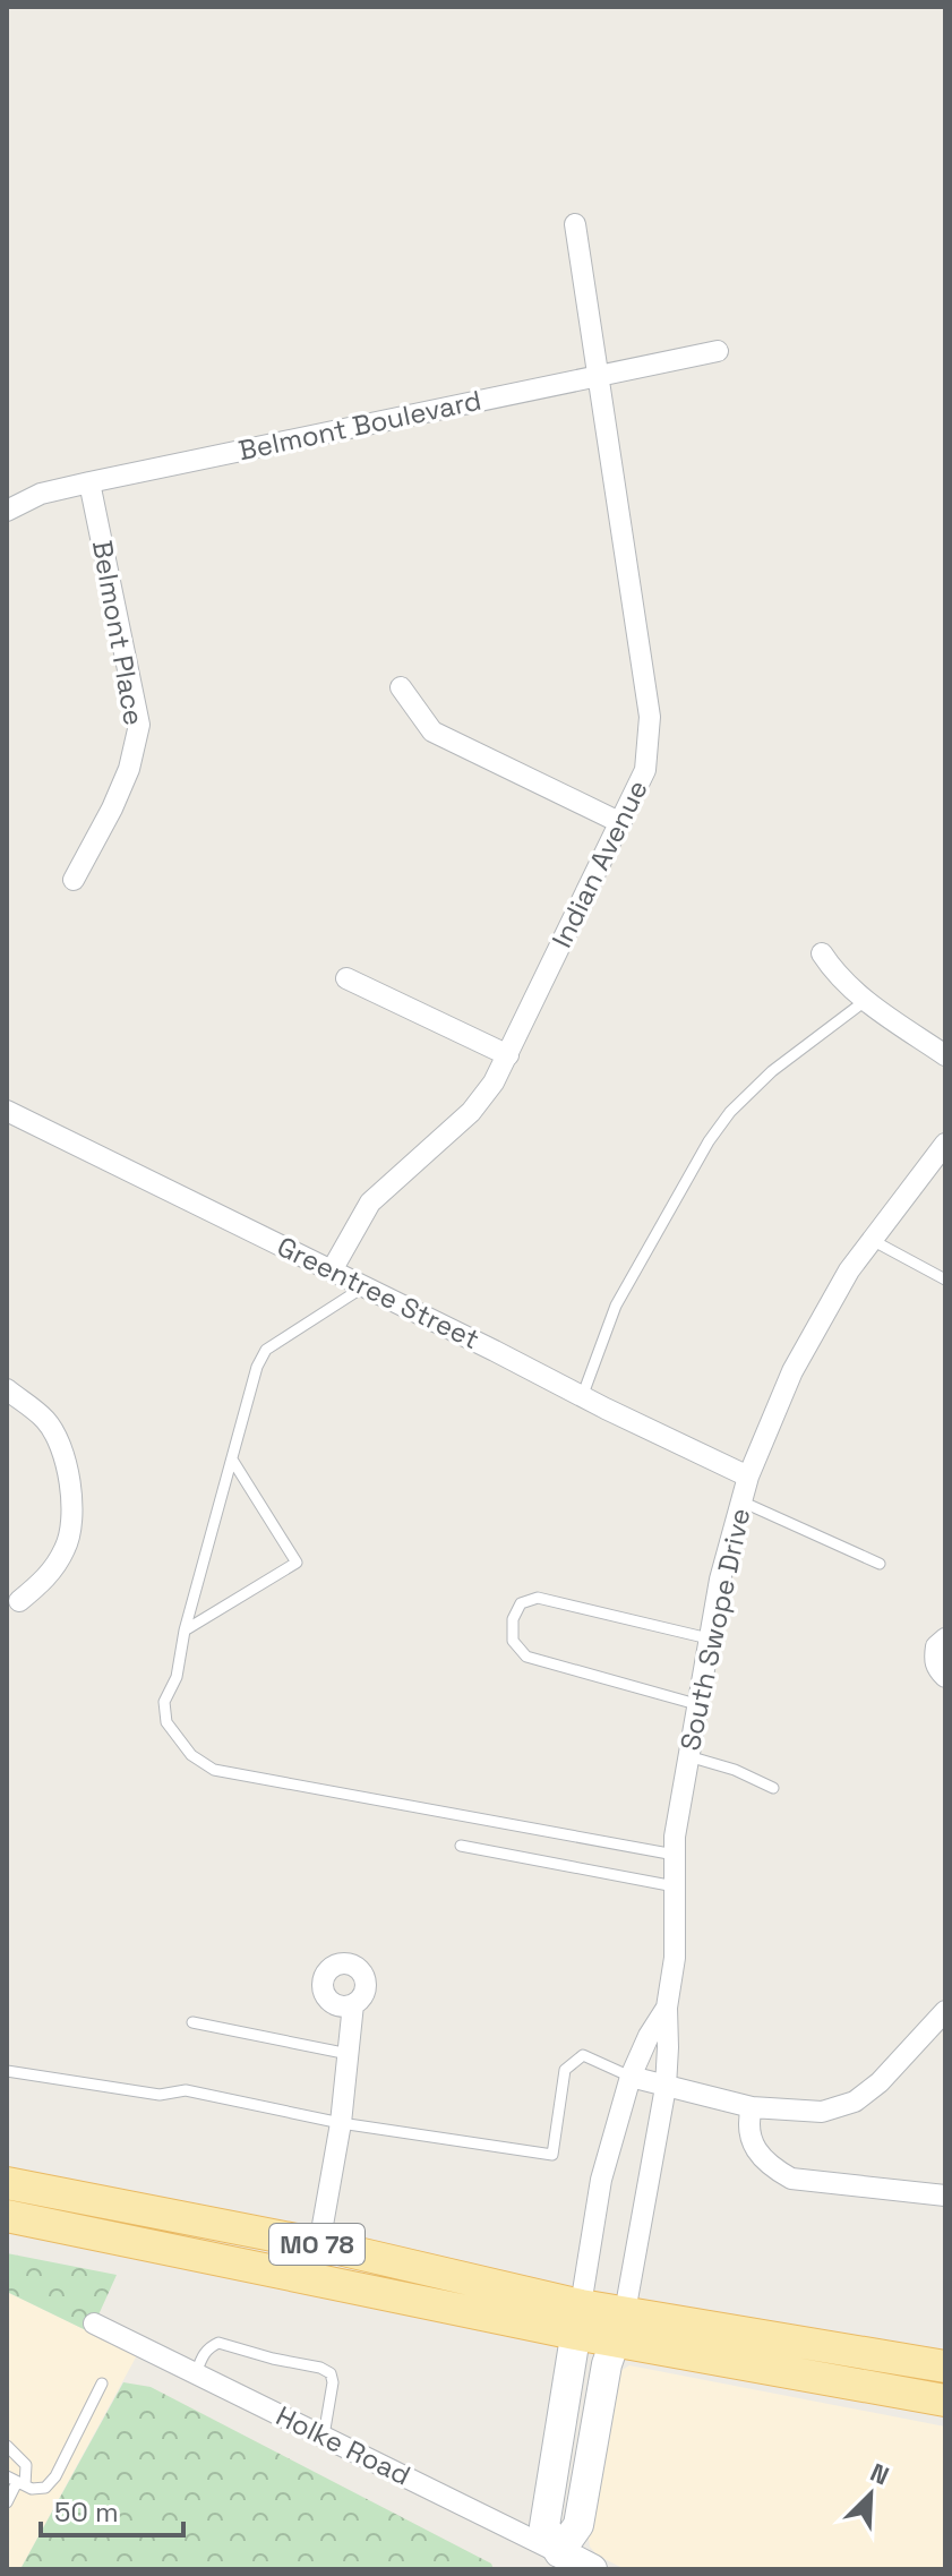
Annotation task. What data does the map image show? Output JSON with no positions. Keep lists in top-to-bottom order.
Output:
{
  "streets": {
    "main road": ["MO 78"],
    "street": [
      "Belmont Boulevard",
      "Belmont Place",
      "Indian Avenue",
      "Greentree Street",
      "South Swope Drive",
      "Holke Road"
    ]
  },
  "crossings": [
    ["Belmont Boulevard", "Belmont Place"],
    ["Belmont Boulevard", "Indian Avenue"],
    ["Indian Avenue", "Greentree Street"],
    ["Greentree Street", "South Swope Drive"],
    ["South Swope Drive", "MO 78"]
  ],
  "scale_bar": "50 m",
  "north": "top right"
}
